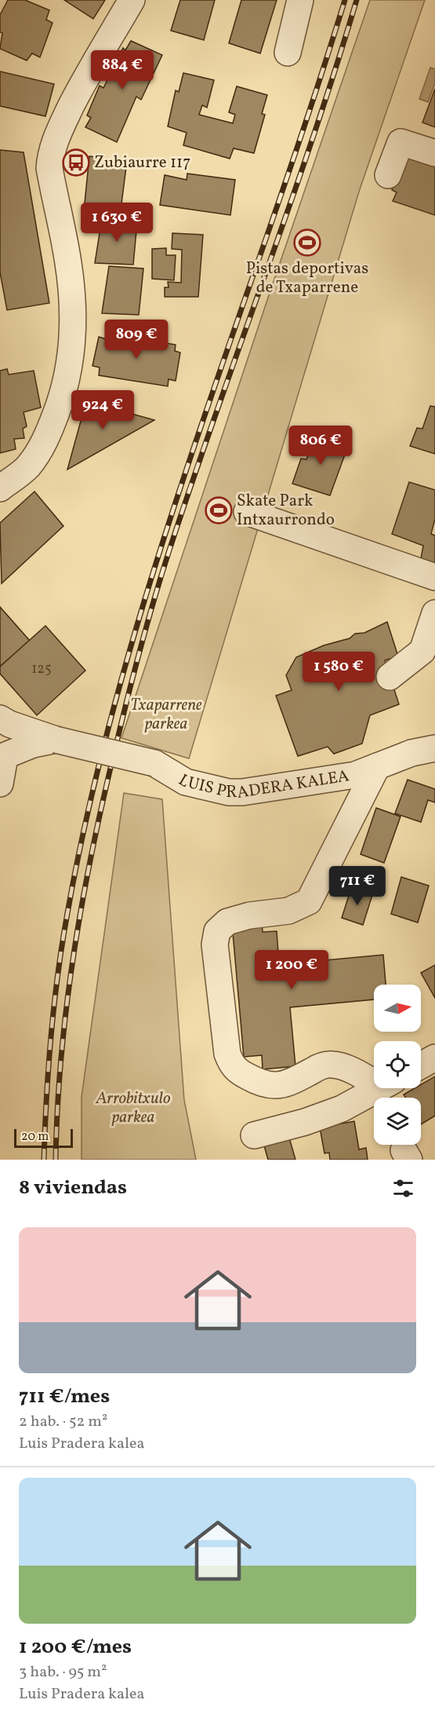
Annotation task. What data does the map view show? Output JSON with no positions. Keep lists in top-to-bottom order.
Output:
{
  "streets": {
    "street": ["LUIS PRADERA KALEA"]
  },
  "parks": ["Txaparrene parkea", "Arrobitxulo parkea"],
  "places": {
    "bus stop": ["Zubiaurre 117"],
    "sports": ["Pistas deportivas de Txaparrene", "Skate Park Intxaurrondo"]
  },
  "house_numbers": ["125"],
  "scale_bar": "20 m",
  "north": "right",
  "page": {
    "price": [
      "884 €",
      "1 630 €",
      "809 €",
      "924 €",
      "806 €",
      "1 580 €",
      "711 €",
      "1 200 €"
    ],
    "scale": "20 m",
    "heading": "8 viviendas",
    "list": [
      {
        "name": "711 €/mes",
        "note": "2 hab. · 52 m² · Luis Pradera kalea"
      },
      {
        "name": "1 200 €/mes",
        "note": "3 hab. · 95 m² · Luis Pradera kalea"
      }
    ]
  }
}
